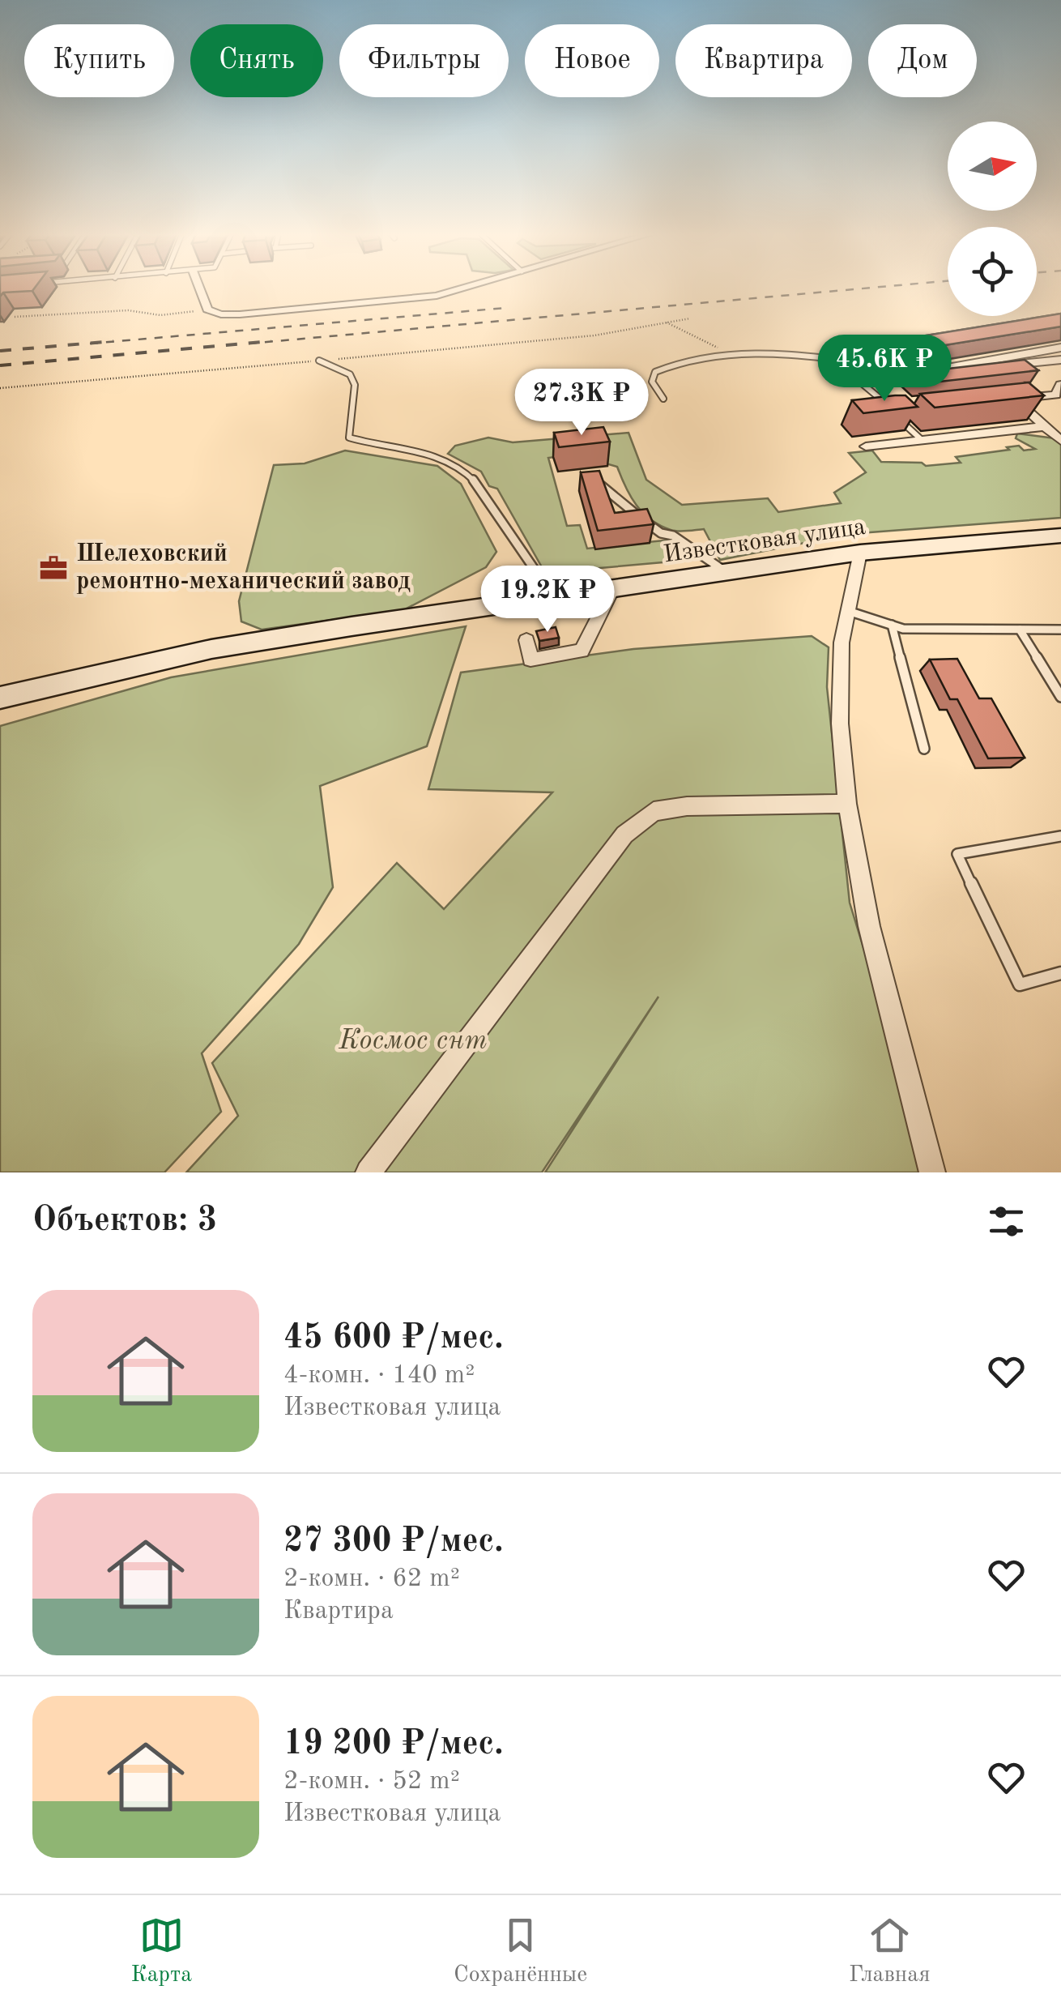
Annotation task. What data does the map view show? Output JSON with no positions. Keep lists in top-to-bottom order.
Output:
{
  "streets": {
    "main road": ["Известковая улица"]
  },
  "parks": ["Космос снт"],
  "places": {
    "office": ["Шелеховский ремонтно-механический завод"]
  },
  "north": "right",
  "page": {
    "chip": [
      "Купить",
      "Снять",
      "Фильтры",
      "Новое",
      "Квартира",
      "Дом"
    ],
    "price": ["45.6K ₽", "27.3K ₽", "19.2K ₽"],
    "heading": "Объектов: 3",
    "list": [
      {
        "name": "45 600 ₽/мес.",
        "note": "4-комн. · 140 m² · Известковая улица"
      },
      {
        "name": "27 300 ₽/мес.",
        "note": "2-комн. · 62 m² · Квартира"
      },
      {
        "name": "19 200 ₽/мес.",
        "note": "2-комн. · 52 m² · Известковая улица"
      }
    ],
    "tabs": ["Карта", "Сохранённые", "Главная"]
  }
}
